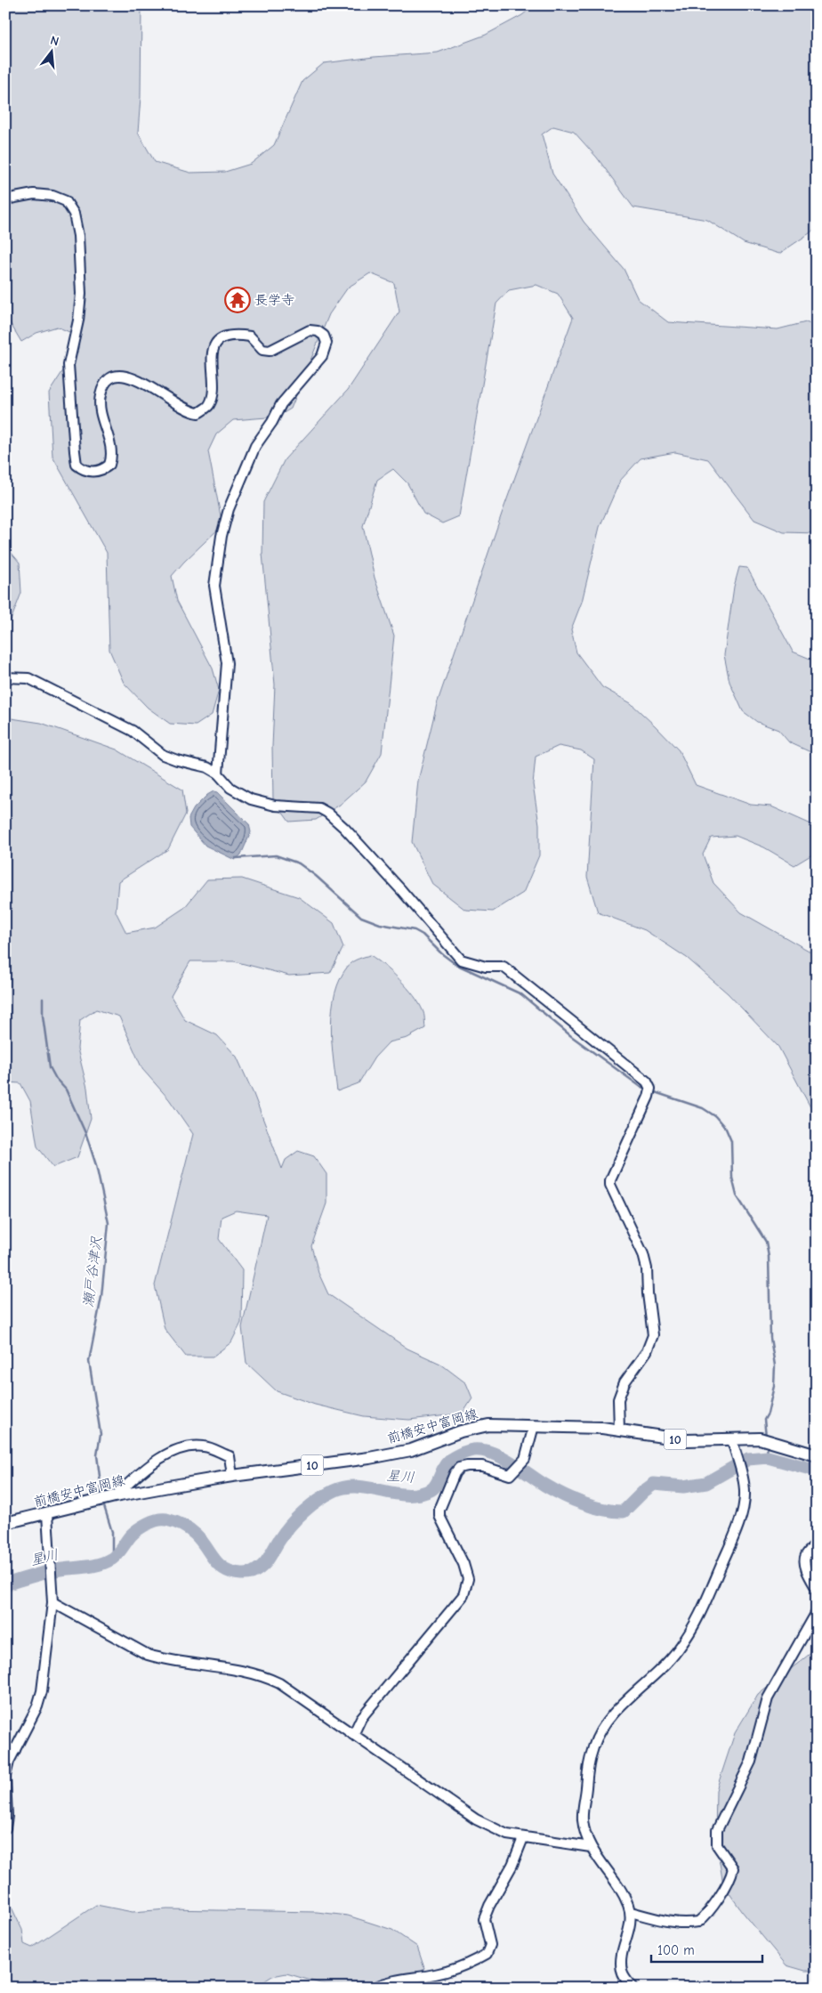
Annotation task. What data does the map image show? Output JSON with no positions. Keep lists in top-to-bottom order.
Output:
{
  "streets": {
    "main road": ["前橋安中富岡線", "10"]
  },
  "water": ["瀬戸谷津沢", "星川"],
  "places": {
    "temple": ["長学寺"]
  },
  "scale_bar": "100 m",
  "north": "top"
}
